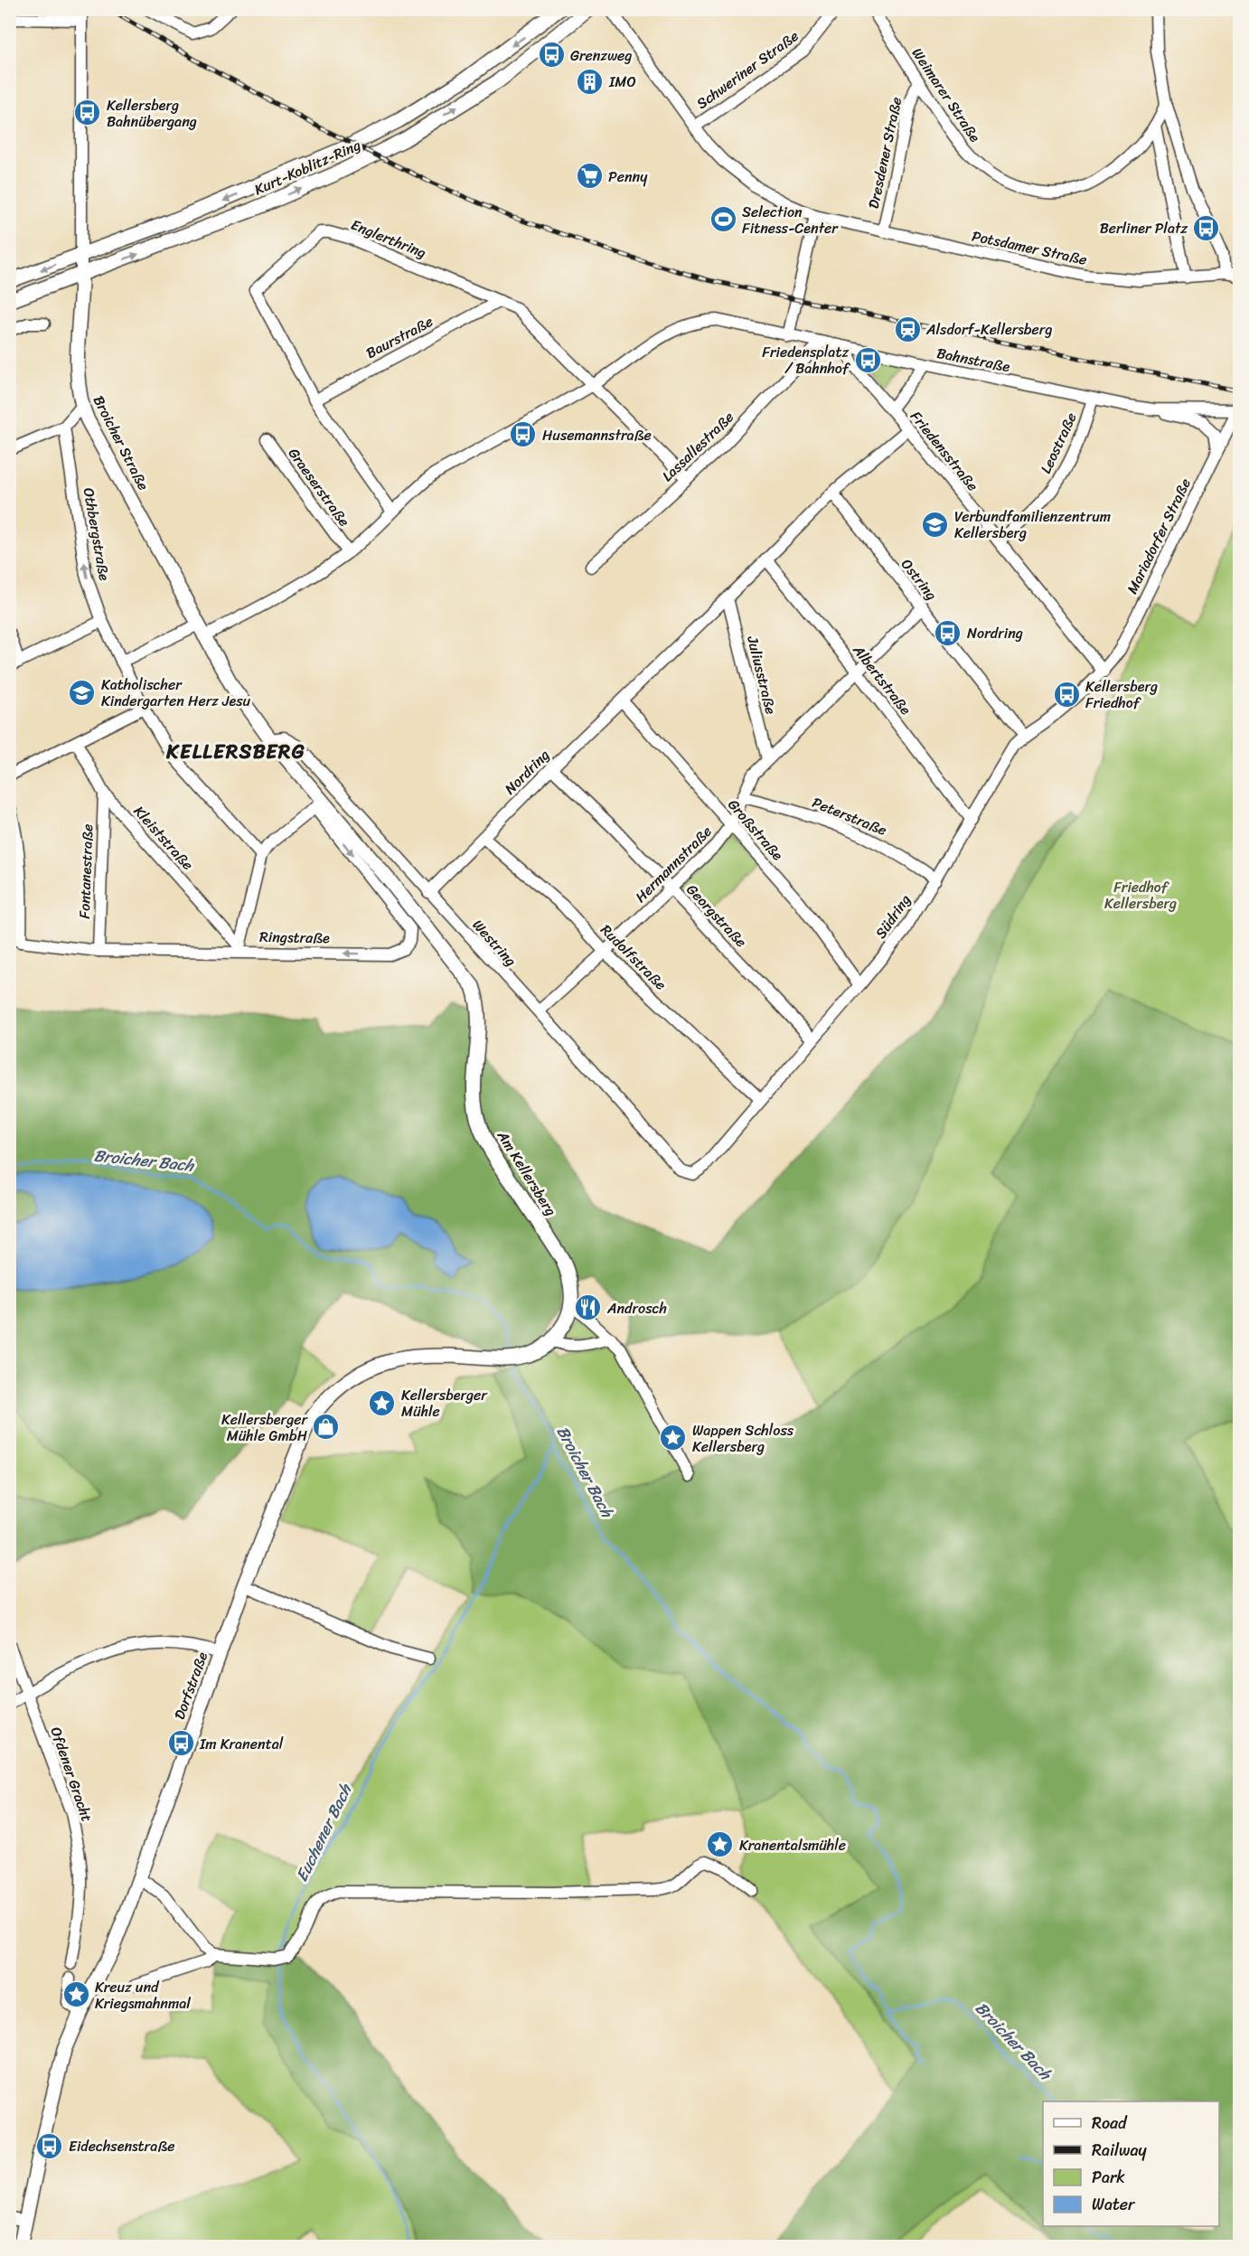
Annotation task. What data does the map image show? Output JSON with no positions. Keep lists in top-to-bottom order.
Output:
{
  "streets": {
    "main road": [
      "Kurt-Koblitz-Ring",
      "Broicher Straße",
      "Am Kellersberg",
      "Dorfstraße"
    ],
    "street": [
      "Schweriner Straße",
      "Weimarer Straße",
      "Dresdener Straße",
      "Englerthring",
      "Potsdamer Straße",
      "Baurstraße",
      "Bahnstraße",
      "Leostraße",
      "Lassallestraße",
      "Friedensstraße",
      "Graeserstraße",
      "Othbergstraße",
      "Mariadorfer Straße",
      "Ostring",
      "Juliusstraße",
      "Albertstraße",
      "Nordring",
      "Peterstraße",
      "Großstraße",
      "Kleiststraße",
      "Hermannstraße",
      "Fontanestraße",
      "Georgstraße",
      "Südring",
      "Ringstraße",
      "Westring",
      "Rudolfstraße",
      "Ofdener Gracht"
    ]
  },
  "crossings": [
    ["Weimarer Straße", "Dresdener Straße"],
    ["Dresdener Straße", "Potsdamer Straße"],
    ["Kurt-Koblitz-Ring", "Broicher Straße"],
    ["Englerthring", "Baurstraße"],
    ["Englerthring", "Lassallestraße"],
    ["Bahnstraße", "Leostraße"],
    ["Bahnstraße", "Lassallestraße"],
    ["Bahnstraße", "Friedensstraße"],
    ["Bahnstraße", "Mariadorfer Straße"],
    ["Broicher Straße", "Ringstraße"],
    ["Broicher Straße", "Westring"],
    ["Broicher Straße", "Am Kellersberg"],
    ["Leostraße", "Friedensstraße"],
    ["Friedensstraße", "Mariadorfer Straße"],
    ["Friedensstraße", "Nordring"],
    ["Friedensstraße", "Südring"],
    ["Mariadorfer Straße", "Südring"],
    ["Ostring", "Nordring"],
    ["Ostring", "Hermannstraße"],
    ["Ostring", "Südring"],
    ["Juliusstraße", "Nordring"],
    ["Juliusstraße", "Hermannstraße"],
    ["Albertstraße", "Nordring"],
    ["Albertstraße", "Hermannstraße"],
    ["Albertstraße", "Südring"],
    ["Nordring", "Großstraße"],
    ["Nordring", "Georgstraße"],
    ["Nordring", "Westring"],
    ["Nordring", "Rudolfstraße"],
    ["Peterstraße", "Hermannstraße"],
    ["Peterstraße", "Südring"],
    ["Großstraße", "Hermannstraße"],
    ["Großstraße", "Südring"],
    ["Kleiststraße", "Fontanestraße"],
    ["Kleiststraße", "Ringstraße"],
    ["Hermannstraße", "Georgstraße"],
    ["Hermannstraße", "Westring"],
    ["Hermannstraße", "Rudolfstraße"],
    ["Fontanestraße", "Ringstraße"],
    ["Georgstraße", "Südring"],
    ["Südring", "Westring"],
    ["Südring", "Rudolfstraße"],
    ["Ringstraße", "Am Kellersberg"],
    ["Am Kellersberg", "Dorfstraße"]
  ],
  "one_way": ["Othbergstraße"],
  "districts": ["KELLERSBERG"],
  "water": ["Broicher Bach", "Euchener Bach"],
  "parks": ["Friedhof Kellersberg"],
  "places": {
    "bus stop": [
      "Grenzweg",
      "Kellersberg Bahnübergang",
      "Berliner Platz",
      "Friedensplatz / Bahnhof",
      "Husemannstraße",
      "Nordring",
      "Kellersberg Friedhof",
      "Im Kranental",
      "Eidechsenstraße"
    ],
    "building": ["IMO"],
    "supermarket": ["Penny"],
    "sports": ["Selection Fitness-Center"],
    "station": ["Alsdorf-Kellersberg"],
    "school or university": ["Verbundfamilienzentrum Kellersberg", "Katholischer Kindergarten Herz Jesu"],
    "restaurant": ["Androsch"],
    "place": [
      "Kellersberger Mühle",
      "Wappen Schloss Kellersberg",
      "Kranentalsmühle",
      "Kreuz und Kriegsmahnmal"
    ],
    "shop": ["Kellersberger Mühle GmbH"]
  },
  "legend": [
    "Road",
    "Railway",
    "Park",
    "Water"
  ]
}
